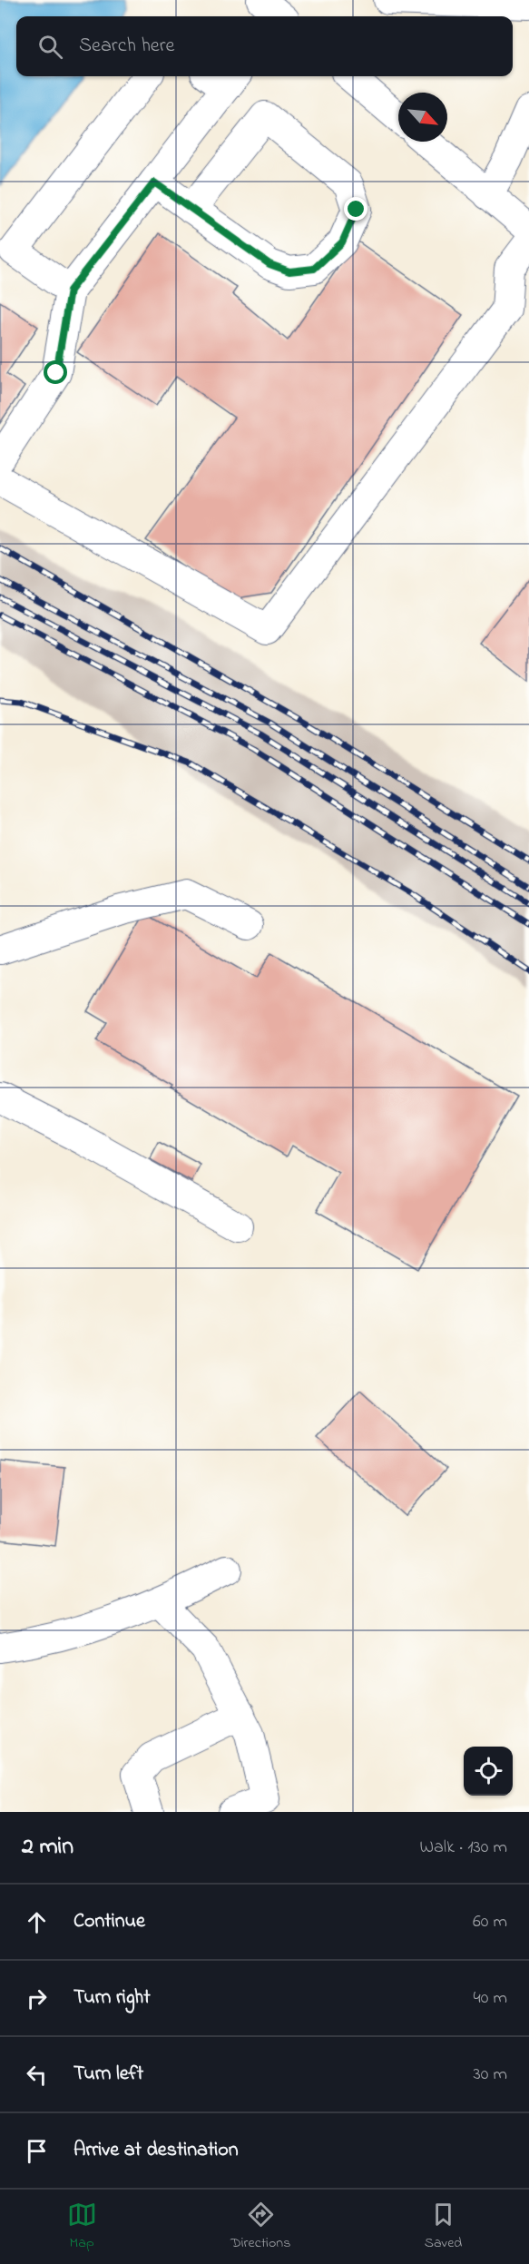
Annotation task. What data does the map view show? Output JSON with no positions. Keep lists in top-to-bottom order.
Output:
{
  "north": "bottom right",
  "page": {
    "search": "Search here",
    "heading": ["2 min", "Walk · 130 m"],
    "list": [
      ["Continue", "60 m"],
      ["Turn right", "40 m"],
      ["Turn left", "30 m"],
      "Arrive at destination"
    ],
    "nav": ["Map", "Directions", "Saved"]
  }
}
